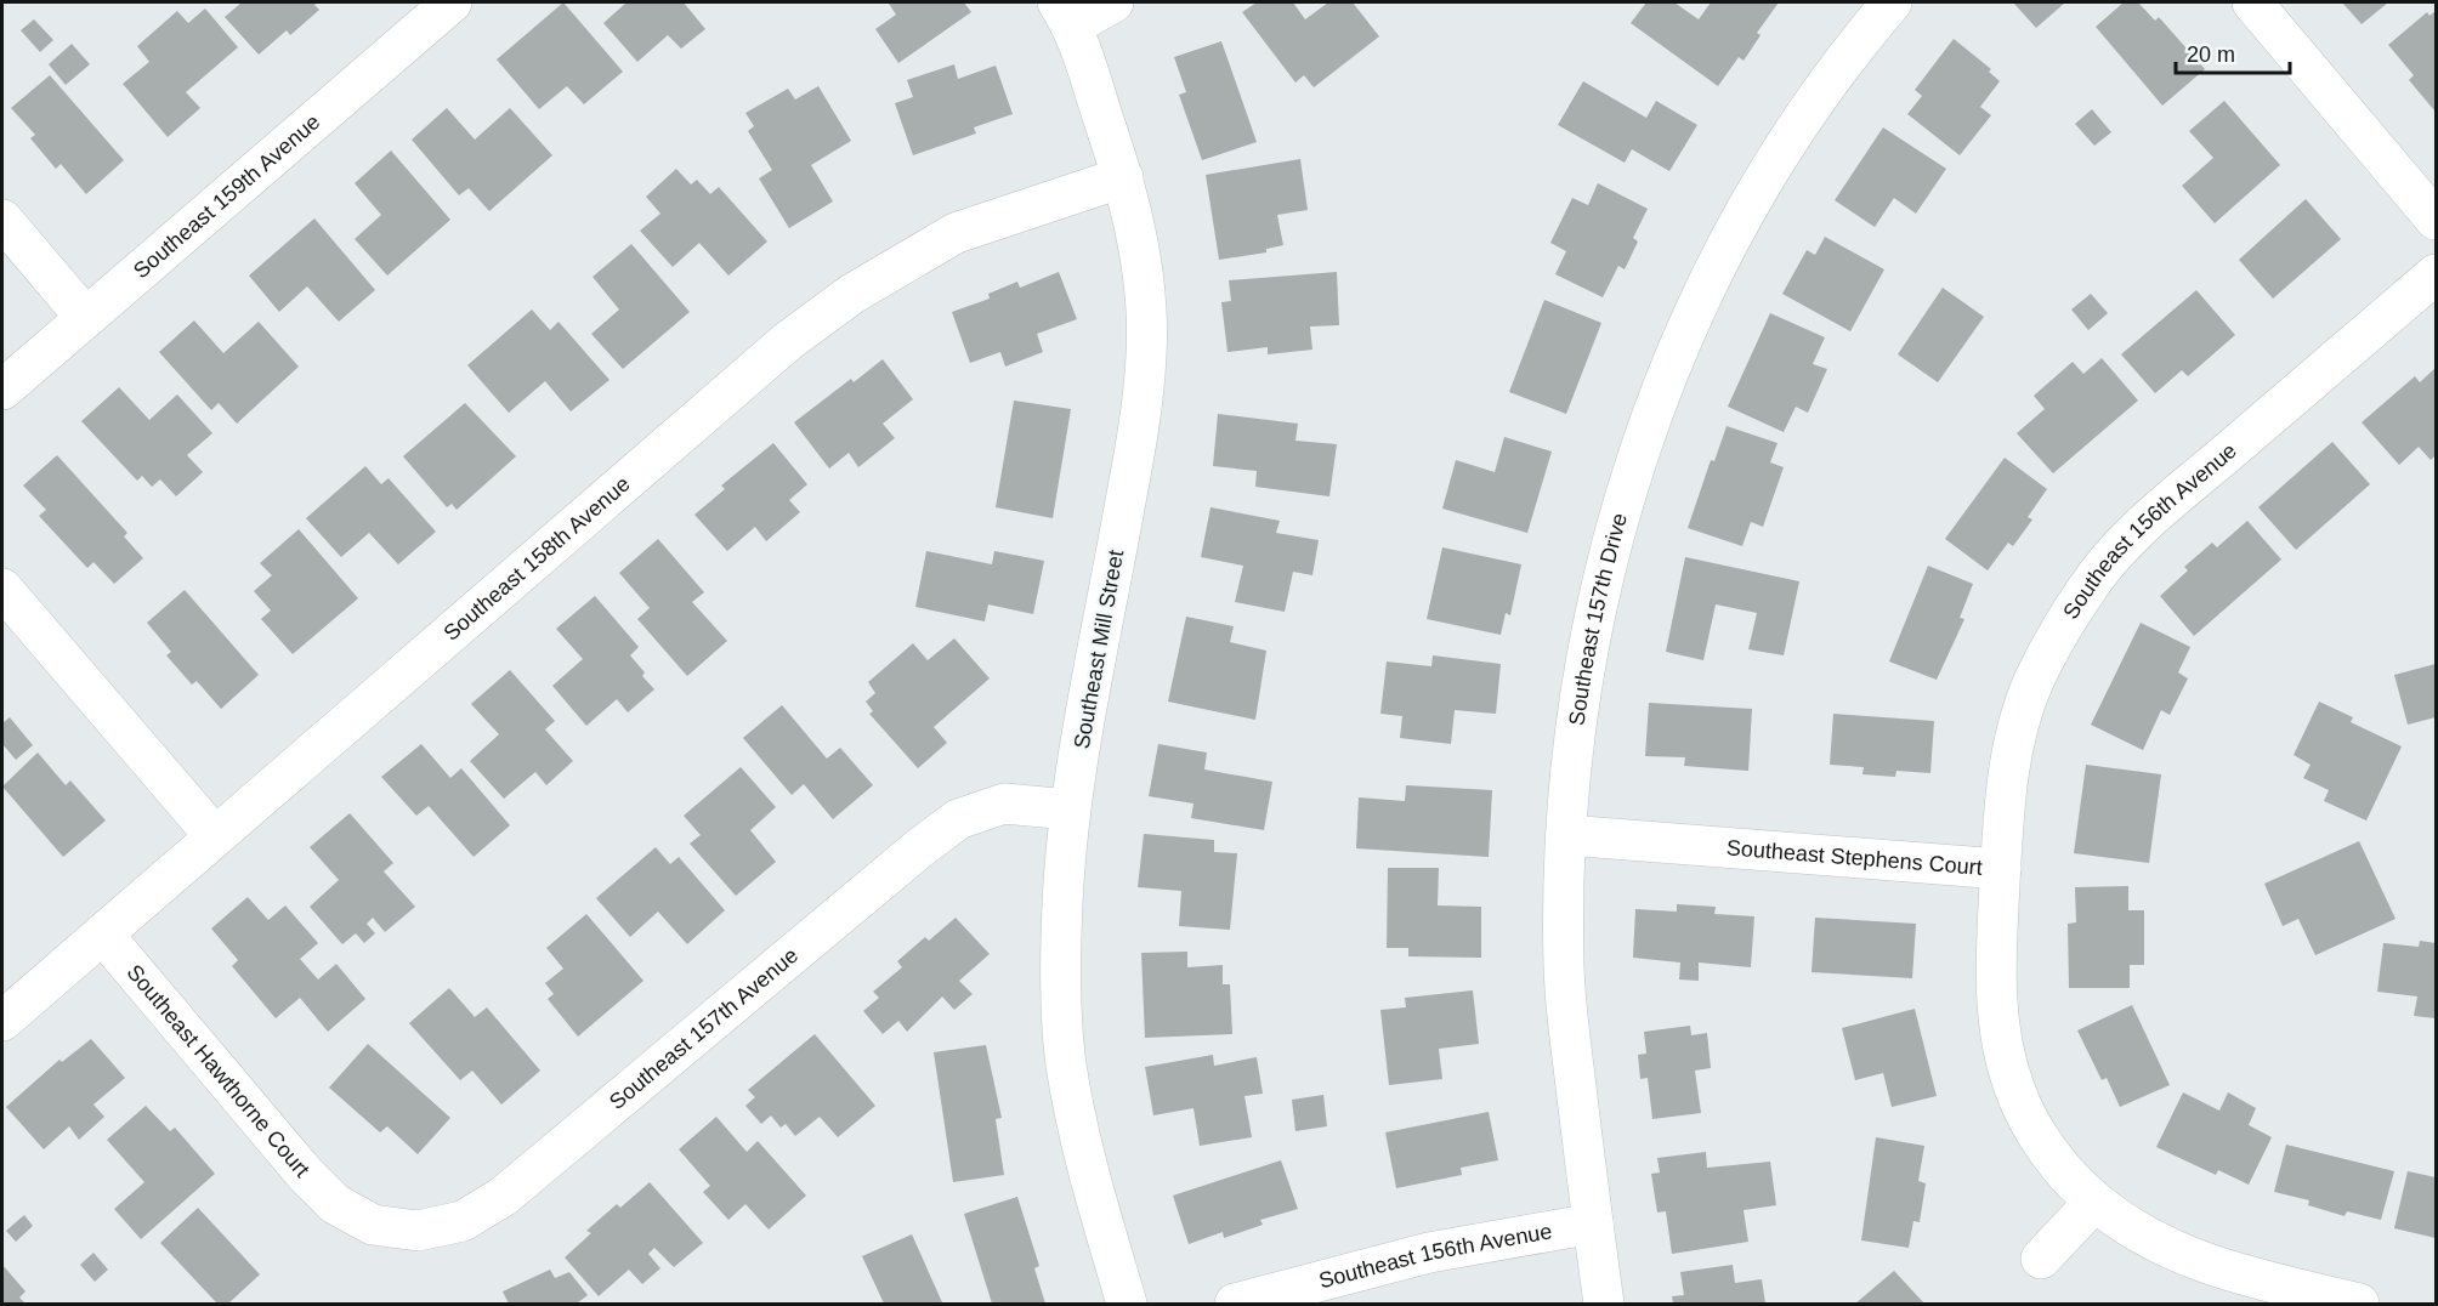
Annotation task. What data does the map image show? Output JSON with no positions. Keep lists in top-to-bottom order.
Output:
{
  "streets": {
    "street": [
      "Southeast 159th Avenue",
      "Southeast 156th Avenue",
      "Southeast 158th Avenue",
      "Southeast 157th Drive",
      "Southeast Mill Street",
      "Southeast Stephens Court",
      "Southeast 157th Avenue",
      "Southeast Hawthorne Court"
    ]
  },
  "crossings": [
    ["Southeast 156th Avenue", "Southeast 157th Drive"],
    ["Southeast 156th Avenue", "Southeast Stephens Court"],
    ["Southeast 158th Avenue", "Southeast Mill Street"],
    ["Southeast 158th Avenue", "Southeast Hawthorne Court"],
    ["Southeast 157th Drive", "Southeast Stephens Court"],
    ["Southeast Mill Street", "Southeast 157th Avenue"],
    ["Southeast 157th Avenue", "Southeast Hawthorne Court"]
  ],
  "scale_bar": "20 m"
}
